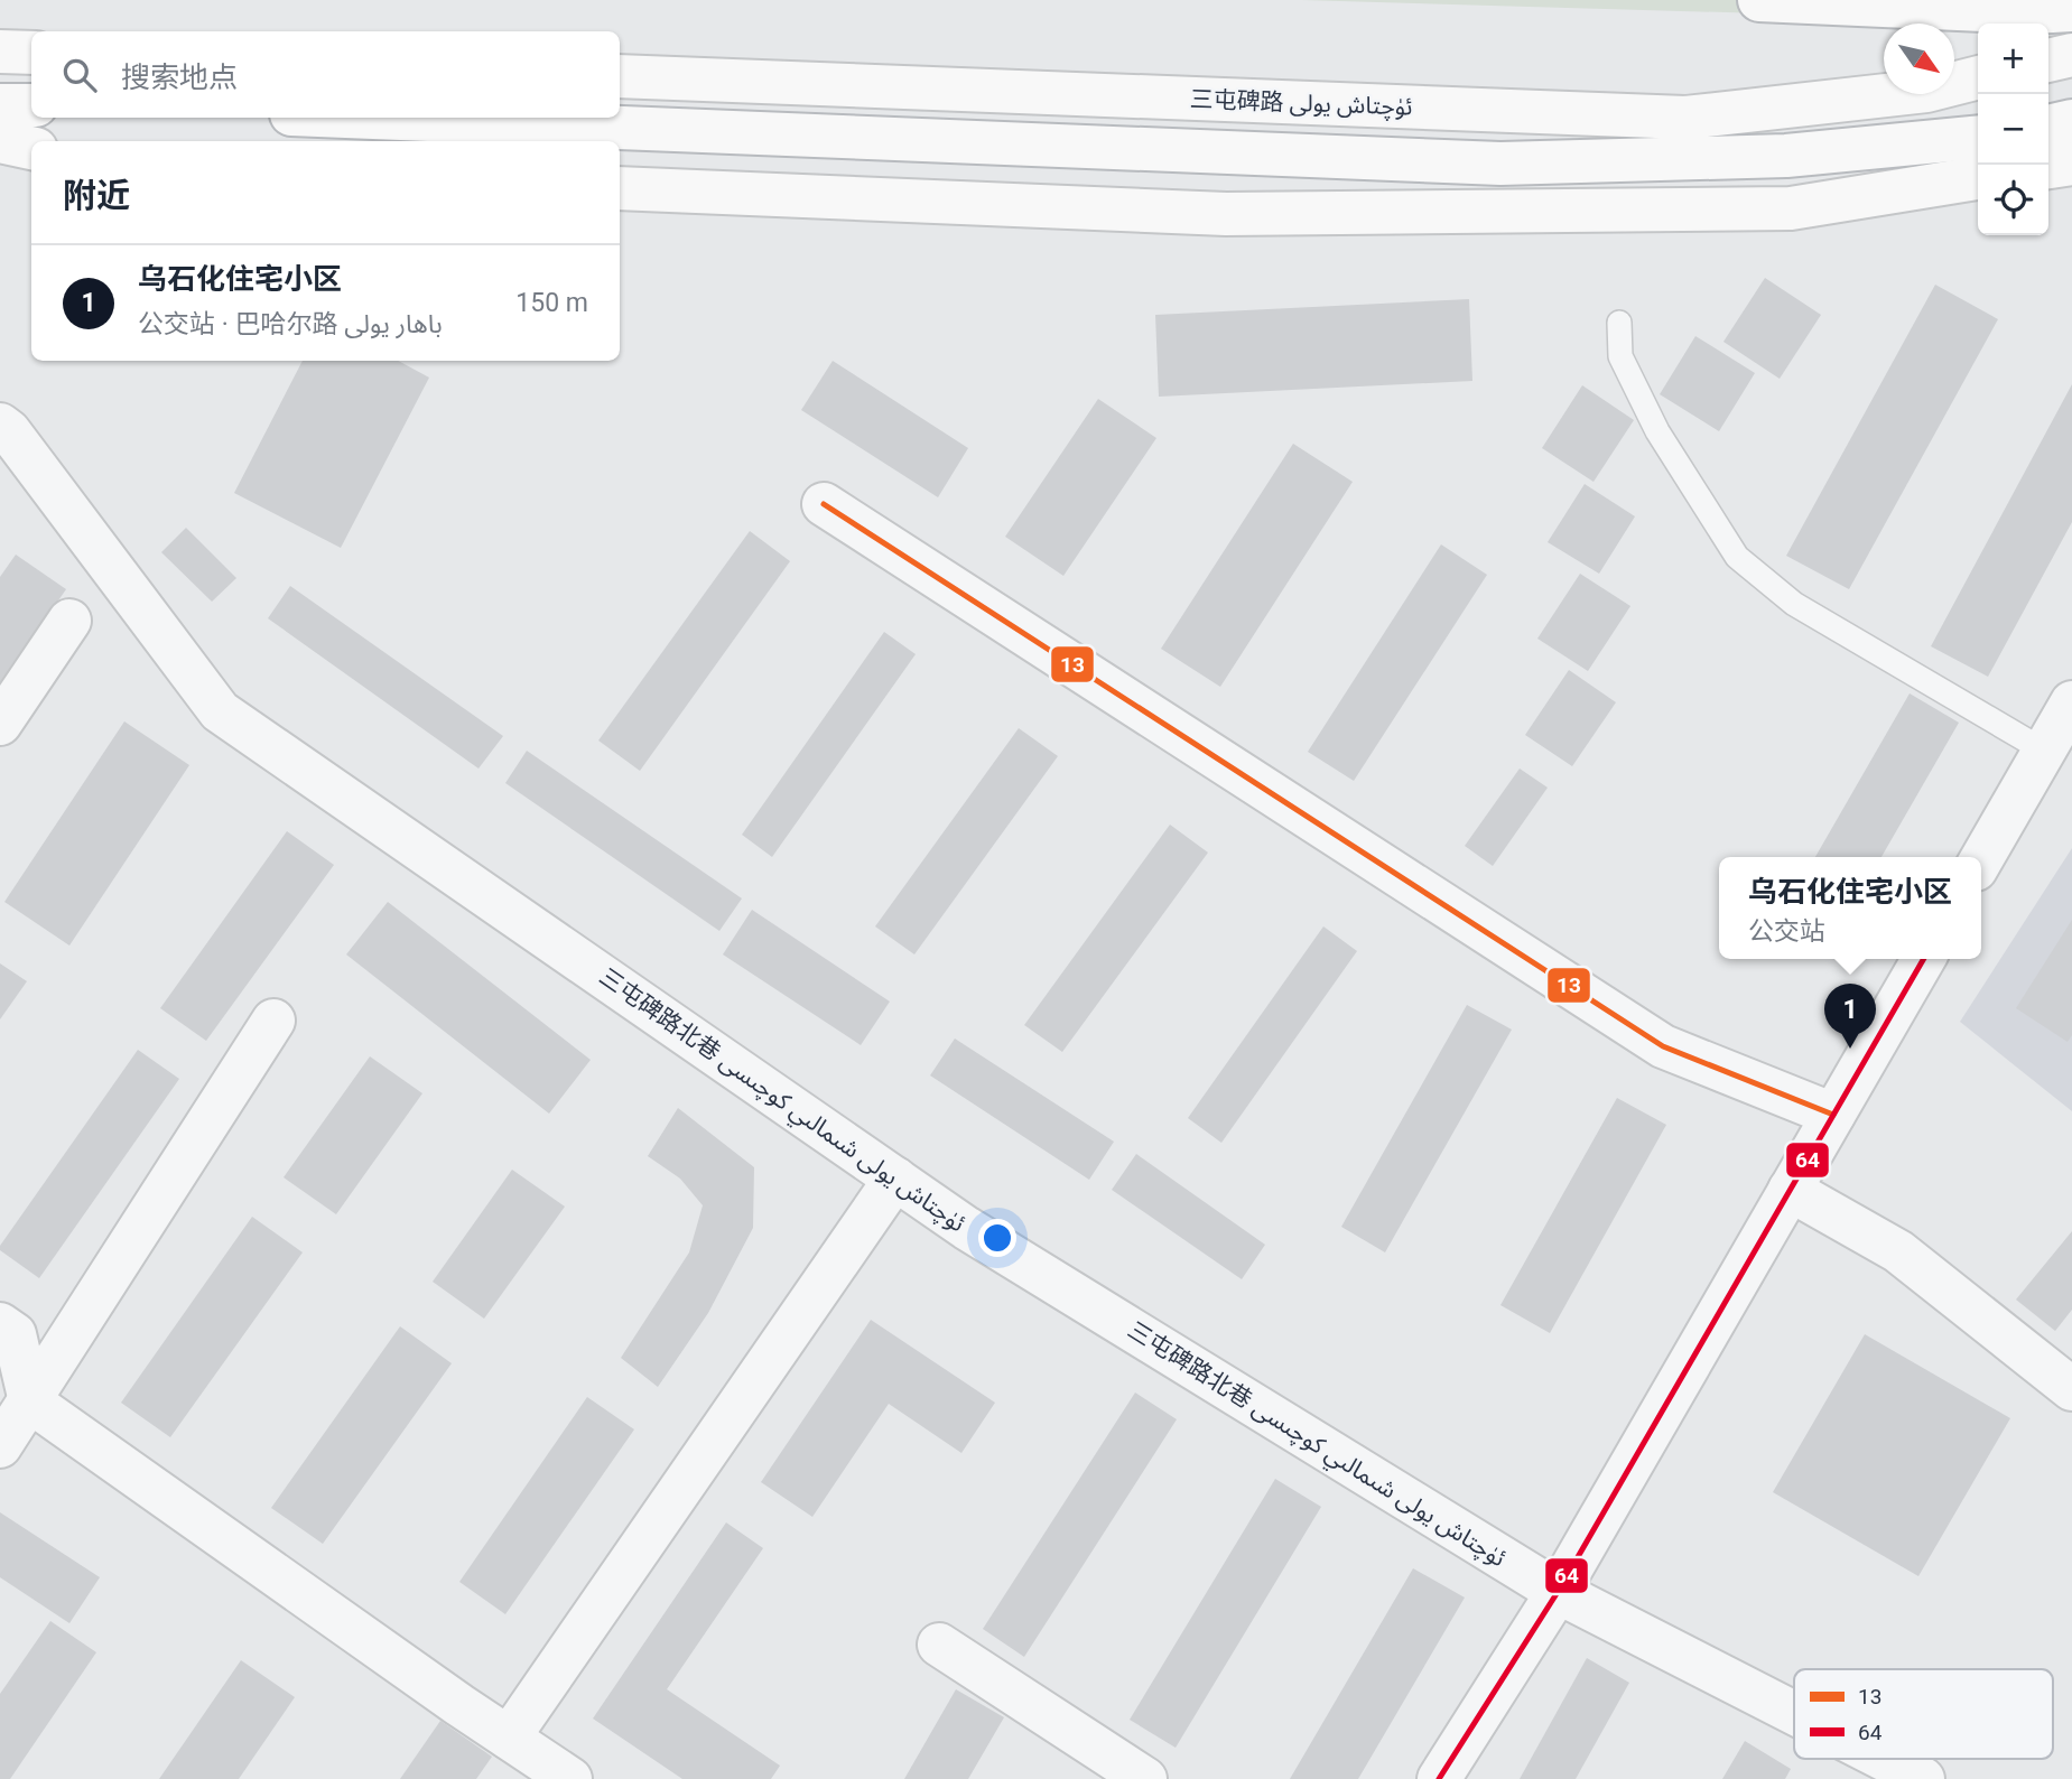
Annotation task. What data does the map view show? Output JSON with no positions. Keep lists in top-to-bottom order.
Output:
{
  "streets": {
    "main road": ["三屯碑路 ئۈچتاش يولى"],
    "street": ["三屯碑路北巷 ئۈچتاش يولى شىمالىي كوچىسى"]
  },
  "lines": ["transit line 13", "transit line 64"],
  "legend": ["13", "64"],
  "north": "bottom right",
  "page": {
    "map_buttons": ["+", "−"],
    "search": "搜索地点",
    "heading": "附近",
    "list": [
      {
        "mark": "1",
        "name": "乌石化住宅小区",
        "note": "公交站 · 巴哈尔路 باھار يولى",
        "value": "150 m"
      }
    ],
    "popup": ["乌石化住宅小区", "公交站"],
    "pins": "1"
  }
}
